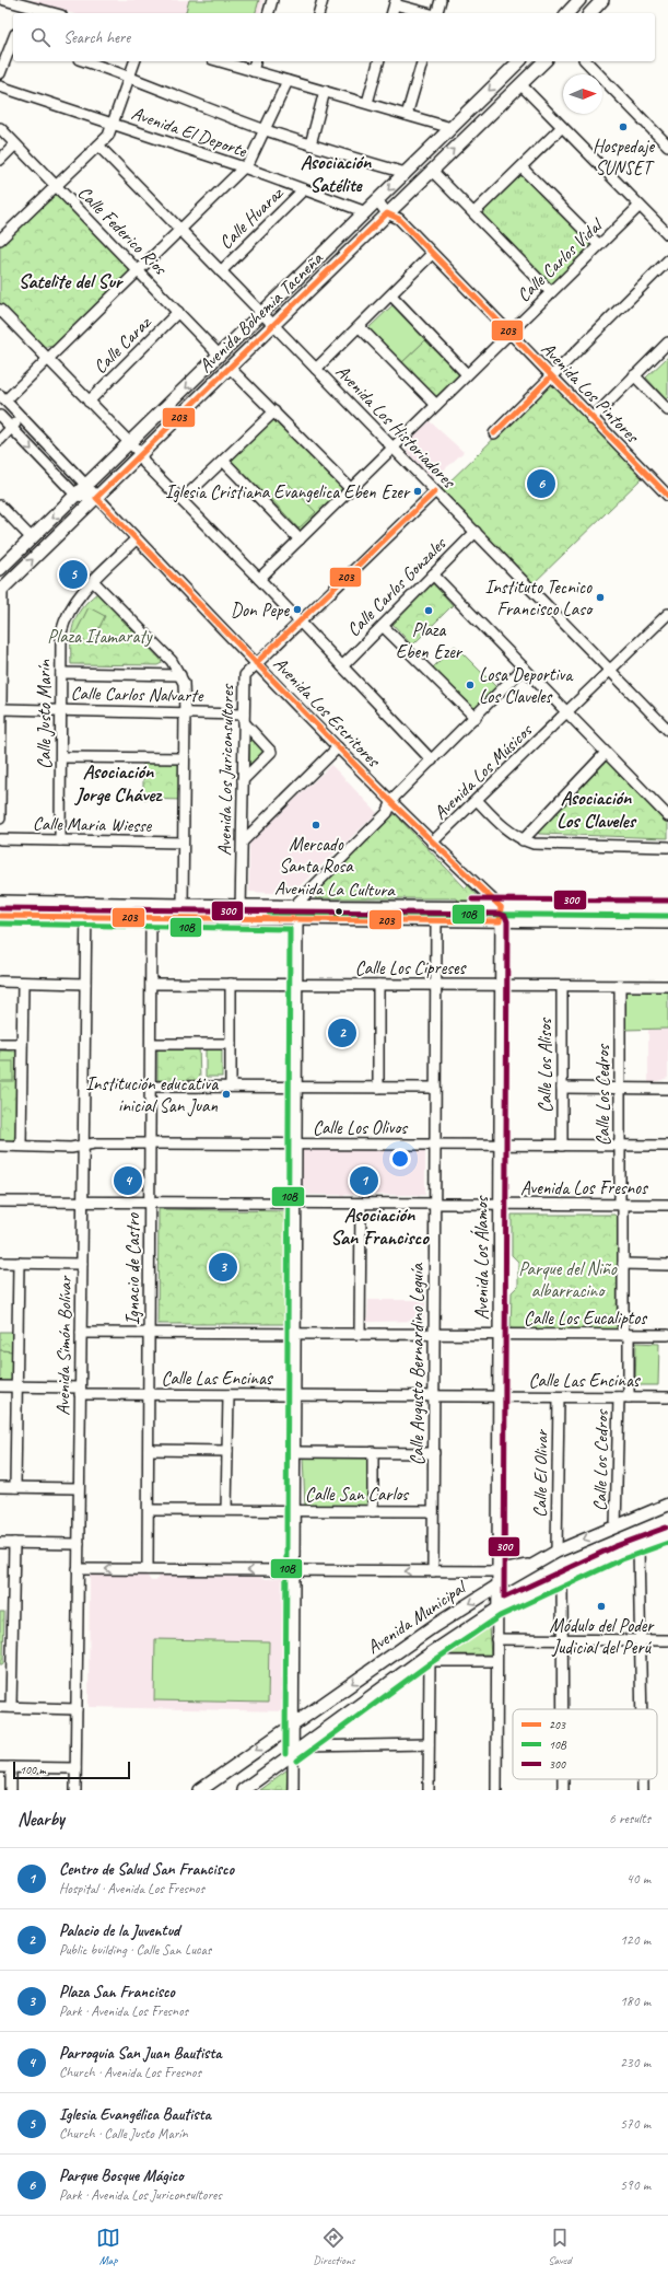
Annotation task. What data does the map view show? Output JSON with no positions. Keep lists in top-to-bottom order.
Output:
{
  "streets": {
    "main road": ["Avenida Bohemia Tacneña", "Avenida Municipal"],
    "street": [
      "Avenida El Deporte",
      "Calle Huaraz",
      "Calle Federico Rios",
      "Calle Carlos Vidal",
      "Calle Caraz",
      "Avenida Los Pintores",
      "Avenida Los Historiadores",
      "Calle Carlos Gonzales",
      "Calle Carlos Nalvarte",
      "Avenida Los Escritores",
      "Calle Justo Marín",
      "Avenida Los Juriconsultores",
      "Avenida Los Músicos",
      "Calle Maria Wiesse",
      "Avenida La Cultura",
      "Calle Los Cipreses",
      "Calle Los Alisos",
      "Calle Los Cedros",
      "Calle Los Olivos",
      "Avenida Los Fresnos",
      "Avenida Los Álamos",
      "Ignacio de Castro",
      "Calle Los Eucaliptos",
      "Avenida Simón Bolívar",
      "Calle Augusto Bernardino Leguía",
      "Calle Las Encinas",
      "Calle El Olivar",
      "Calle San Carlos"
    ]
  },
  "crossings": [
    ["Avenida El Deporte", "Calle Huaraz"],
    ["Avenida El Deporte", "Avenida Bohemia Tacneña"],
    ["Calle Huaraz", "Avenida Los Historiadores"],
    ["Calle Federico Rios", "Avenida Bohemia Tacneña"],
    ["Calle Federico Rios", "Calle Caraz"],
    ["Calle Carlos Vidal", "Avenida Los Pintores"],
    ["Calle Carlos Vidal", "Avenida Los Historiadores"],
    ["Avenida Bohemia Tacneña", "Avenida Los Pintores"],
    ["Avenida Bohemia Tacneña", "Avenida Los Historiadores"],
    ["Avenida Bohemia Tacneña", "Avenida Los Escritores"],
    ["Avenida Los Historiadores", "Calle Carlos Gonzales"],
    ["Avenida Los Historiadores", "Avenida Los Juriconsultores"],
    ["Avenida Los Historiadores", "Avenida Los Músicos"],
    ["Calle Carlos Nalvarte", "Calle Justo Marín"],
    ["Calle Carlos Nalvarte", "Avenida Los Juriconsultores"],
    ["Avenida Los Escritores", "Calle Justo Marín"],
    ["Avenida Los Escritores", "Avenida Los Juriconsultores"],
    ["Avenida Los Escritores", "Avenida Los Músicos"],
    ["Avenida Los Escritores", "Avenida La Cultura"],
    ["Avenida Los Escritores", "Avenida Los Álamos"],
    ["Calle Justo Marín", "Calle Maria Wiesse"],
    ["Avenida Los Juriconsultores", "Avenida La Cultura"],
    ["Avenida La Cultura", "Avenida Los Álamos"],
    ["Avenida La Cultura", "Ignacio de Castro"],
    ["Avenida La Cultura", "Avenida Simón Bolívar"],
    ["Avenida La Cultura", "Calle Augusto Bernardino Leguía"],
    ["Calle Los Cipreses", "Calle Los Alisos"],
    ["Calle Los Cipreses", "Calle Los Cedros"],
    ["Calle Los Cipreses", "Avenida Los Álamos"],
    ["Calle Los Cipreses", "Ignacio de Castro"],
    ["Calle Los Cipreses", "Calle Augusto Bernardino Leguía"],
    ["Calle Los Alisos", "Calle Los Olivos"],
    ["Calle Los Cedros", "Calle Los Olivos"],
    ["Calle Los Cedros", "Avenida Los Fresnos"],
    ["Calle Los Cedros", "Calle Los Eucaliptos"],
    ["Calle Los Cedros", "Calle Las Encinas"],
    ["Calle Los Cedros", "Avenida Municipal"],
    ["Calle Los Olivos", "Avenida Los Álamos"],
    ["Calle Los Olivos", "Ignacio de Castro"],
    ["Calle Los Olivos", "Avenida Simón Bolívar"],
    ["Calle Los Olivos", "Calle Augusto Bernardino Leguía"],
    ["Avenida Los Fresnos", "Avenida Los Álamos"],
    ["Avenida Los Fresnos", "Ignacio de Castro"],
    ["Avenida Los Fresnos", "Avenida Simón Bolívar"],
    ["Avenida Los Fresnos", "Calle Augusto Bernardino Leguía"],
    ["Avenida Los Álamos", "Calle Los Eucaliptos"],
    ["Avenida Los Álamos", "Calle Las Encinas"],
    ["Avenida Los Álamos", "Avenida Municipal"],
    ["Ignacio de Castro", "Calle Los Eucaliptos"],
    ["Ignacio de Castro", "Calle Las Encinas"],
    ["Ignacio de Castro", "Calle San Carlos"],
    ["Calle Los Eucaliptos", "Avenida Simón Bolívar"],
    ["Calle Los Eucaliptos", "Calle Augusto Bernardino Leguía"],
    ["Avenida Simón Bolívar", "Calle Las Encinas"],
    ["Calle Augusto Bernardino Leguía", "Calle Las Encinas"],
    ["Calle Augusto Bernardino Leguía", "Calle San Carlos"],
    ["Calle Las Encinas", "Calle El Olivar"],
    ["Calle El Olivar", "Avenida Municipal"]
  ],
  "districts": [
    "Asociación Satélite",
    "Satelite del Sur",
    "Asociación Jorge Chávez",
    "Asociación Los Claveles",
    "Asociación San Francisco"
  ],
  "parks": ["Plaza Itamaraty", "Parque del Niño albarracino"],
  "places": [
    "Hospedaje SUNSET",
    "Iglesia Cristiana Evangelica Eben Ezer",
    "Instituto Tecnico Francisco Laso",
    "Don Pepe",
    "Plaza Eben Ezer",
    "Losa Deportiva Los Claveles",
    "Mercado Santa Rosa",
    "Institución educativa inicial San Juan",
    "Módulo del Poder Judicial del Perú"
  ],
  "lines": ["transit line 203", "transit line 300", "transit line 10B"],
  "legend": ["203", "10B", "300"],
  "scale_bar": "100 m",
  "north": "right",
  "page": {
    "search": "Search here",
    "pins": [
      "6",
      "5",
      "2",
      "1",
      "4",
      "3"
    ],
    "scale": "100 m",
    "heading": ["Nearby", "6 results"],
    "list": [
      {
        "mark": "1",
        "name": "Centro de Salud San Francisco",
        "note": "Hospital · Avenida Los Fresnos",
        "value": "40 m"
      },
      {
        "mark": "2",
        "name": "Palacio de la Juventud",
        "note": "Public building · Calle San Lucas",
        "value": "120 m"
      },
      {
        "mark": "3",
        "name": "Plaza San Francisco",
        "note": "Park · Avenida Los Fresnos",
        "value": "180 m"
      },
      {
        "mark": "4",
        "name": "Parroquia San Juan Bautista",
        "note": "Church · Avenida Los Fresnos",
        "value": "230 m"
      },
      {
        "mark": "5",
        "name": "Iglesia Evangélica Bautista",
        "note": "Church · Calle Justo Marín",
        "value": "570 m"
      },
      {
        "mark": "6",
        "name": "Parque Bosque Mágico",
        "note": "Park · Avenida Los Juriconsultores",
        "value": "590 m"
      }
    ],
    "nav": ["Map", "Directions", "Saved"]
  }
}
